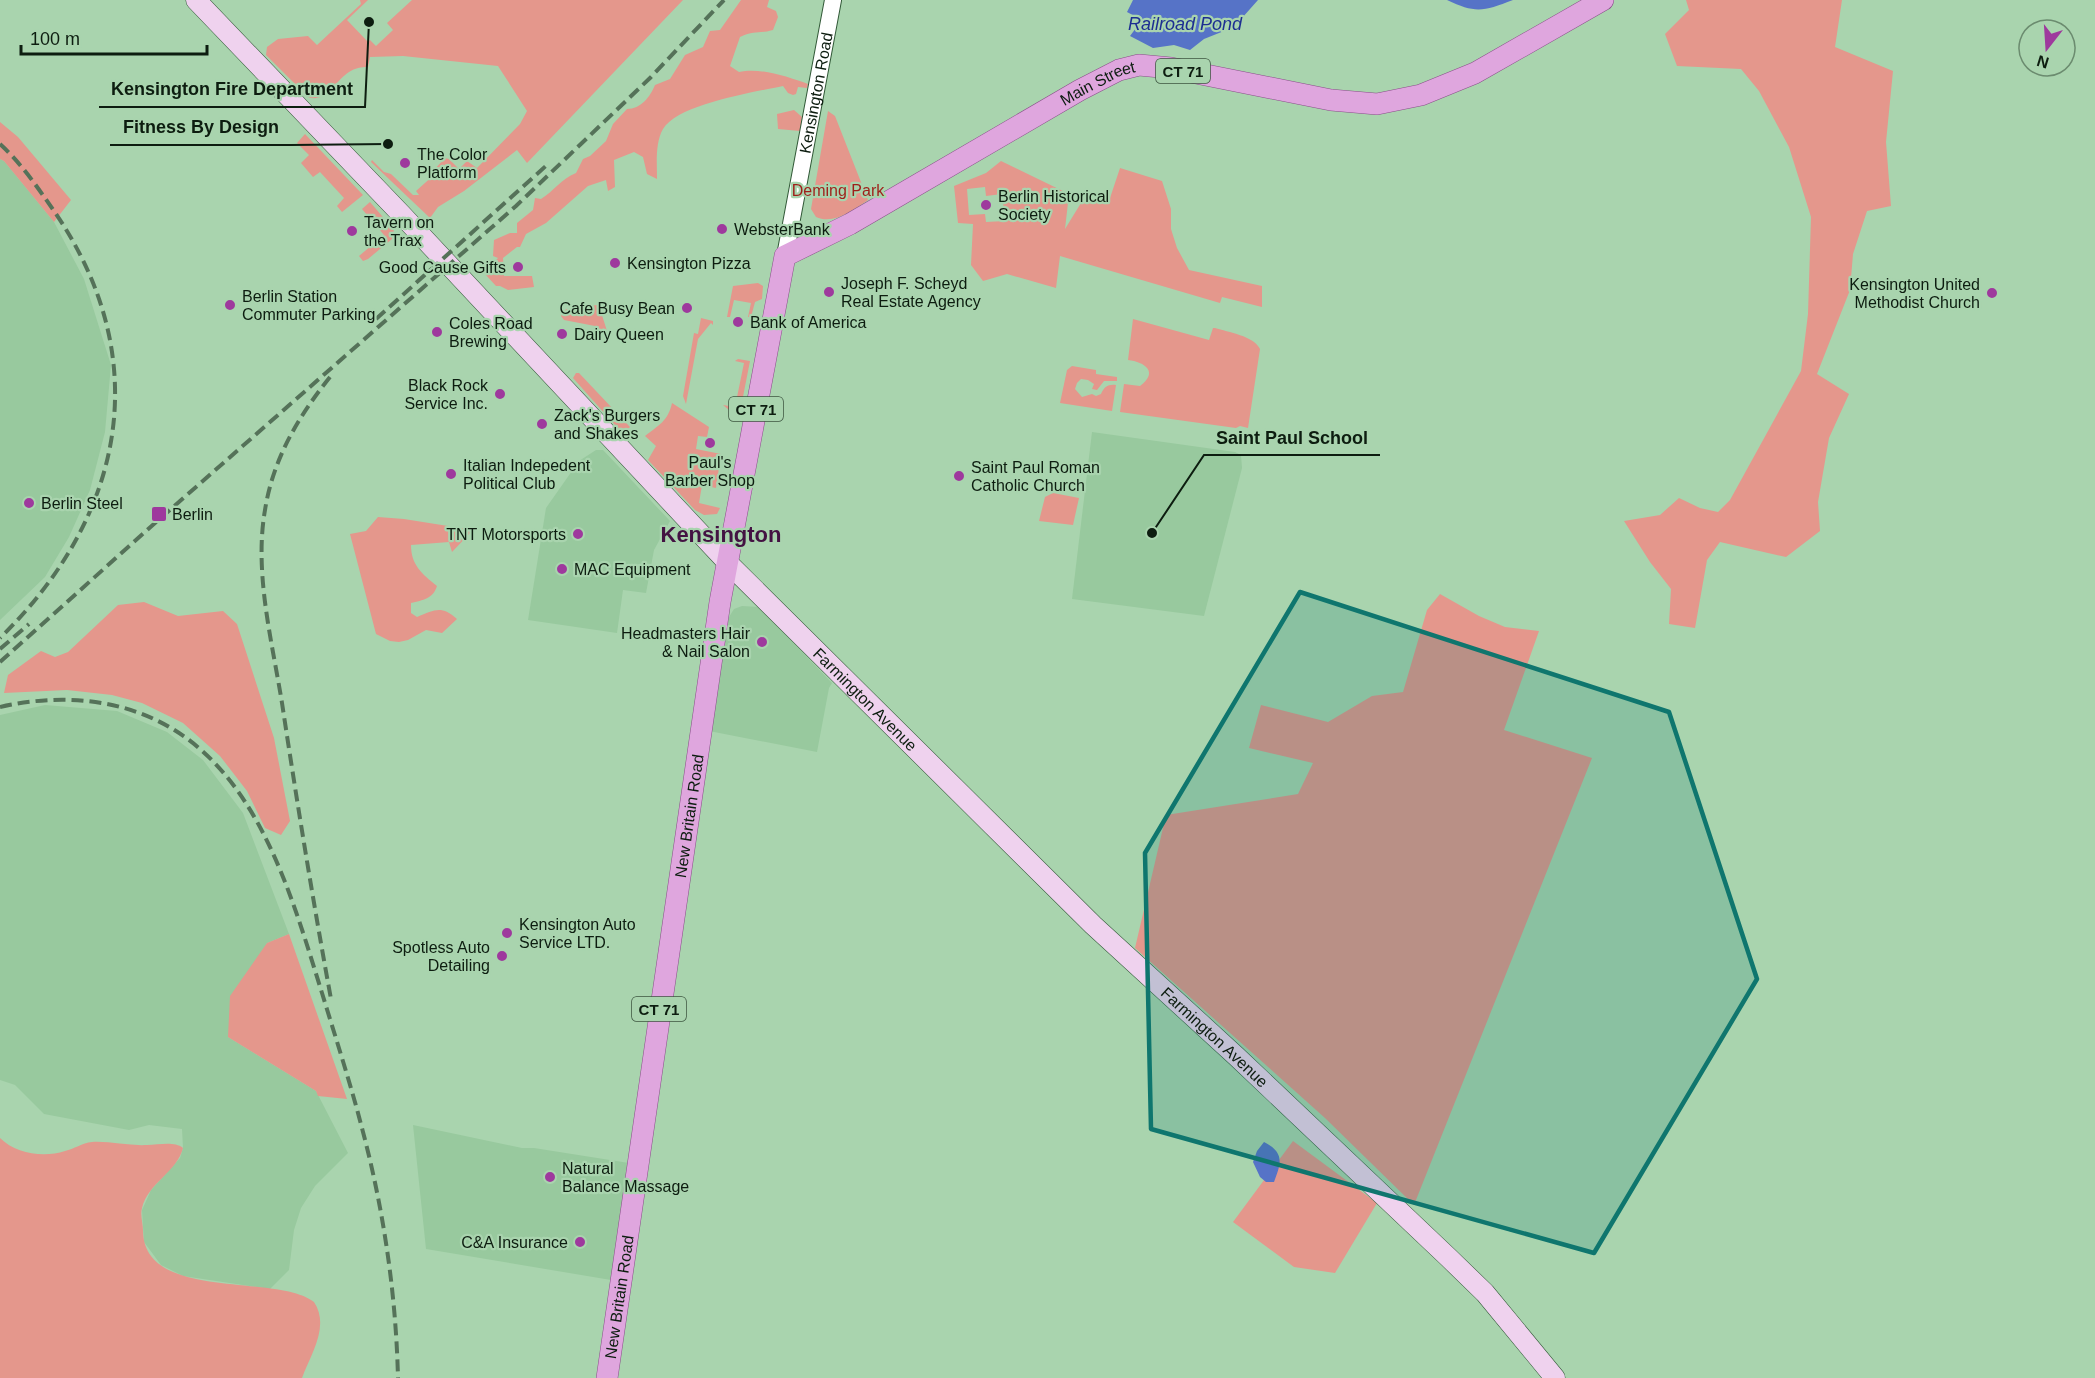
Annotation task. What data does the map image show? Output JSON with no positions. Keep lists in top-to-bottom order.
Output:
{
  "streets": {
    "main road": [
      "CT 71",
      "Main Street",
      "Farmington Avenue",
      "New Britain Road"
    ],
    "street": ["Kensington Road"]
  },
  "crossings": [
    ["Main Street", "Kensington Road"],
    ["Main Street", "New Britain Road"],
    ["Kensington Road", "New Britain Road"],
    ["Farmington Avenue", "New Britain Road"]
  ],
  "districts": ["Kensington"],
  "water": ["Railroad Pond"],
  "parks": ["Deming Park"],
  "places": {
    "other": [
      "Kensington Fire Department",
      "Fitness By Design",
      "The Color Platform",
      "Berlin Historical Society",
      "WebsterBank",
      "Tavern on the Trax",
      "Kensington Pizza",
      "Good Cause Gifts",
      "Joseph F. Scheyd Real Estate Agency",
      "Kensington United Methodist Church",
      "Berlin Station Commuter Parking",
      "Cafe Busy Bean",
      "Bank of America",
      "Coles Road Brewing",
      "Dairy Queen",
      "Black Rock Service Inc.",
      "Zack's Burgers and Shakes",
      "Paul's Barber Shop",
      "Italian Indepedent Political Club",
      "Saint Paul Roman Catholic Church",
      "Berlin Steel",
      "Saint Paul School",
      "TNT Motorsports",
      "MAC Equipment",
      "Headmasters Hair & Nail Salon",
      "Kensington Auto Service LTD.",
      "Spotless Auto Detailing",
      "Natural Balance Massage",
      "C&A Insurance"
    ],
    "transit": ["Berlin"]
  },
  "scale_bar": "100 m",
  "north": "bottom"
}
